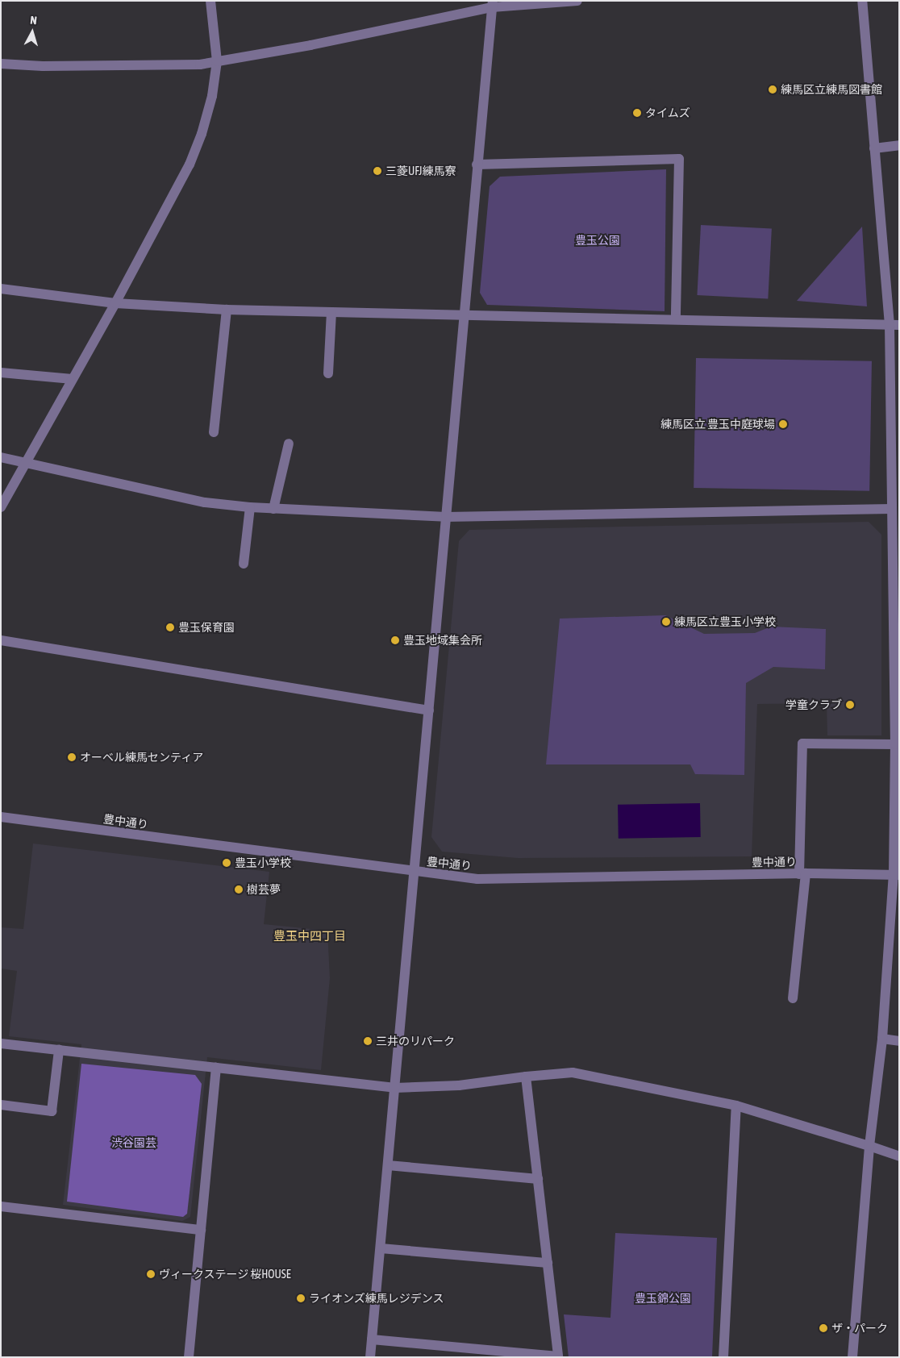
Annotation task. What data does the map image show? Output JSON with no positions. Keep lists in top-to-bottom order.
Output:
{
  "streets": {
    "street": ["豊中通り"]
  },
  "districts": ["豊玉中四丁目"],
  "parks": ["豊玉公園", "渋谷園芸", "豊玉錦公園"],
  "places": [
    "練馬区立練馬図書館",
    "タイムズ",
    "三菱UFJ練馬寮",
    "練馬区立 豊玉中庭球場",
    "練馬区立豊玉小学校",
    "豊玉保育園",
    "豊玉地域集会所",
    "学童クラブ",
    "オーベル練馬センティア",
    "豊玉小学校",
    "樹芸夢",
    "三井のリパーク",
    "ヴィークステージ 桜HOUSE",
    "ライオンズ練馬レジデンス",
    "ザ・パーク"
  ],
  "north": "top"
}
